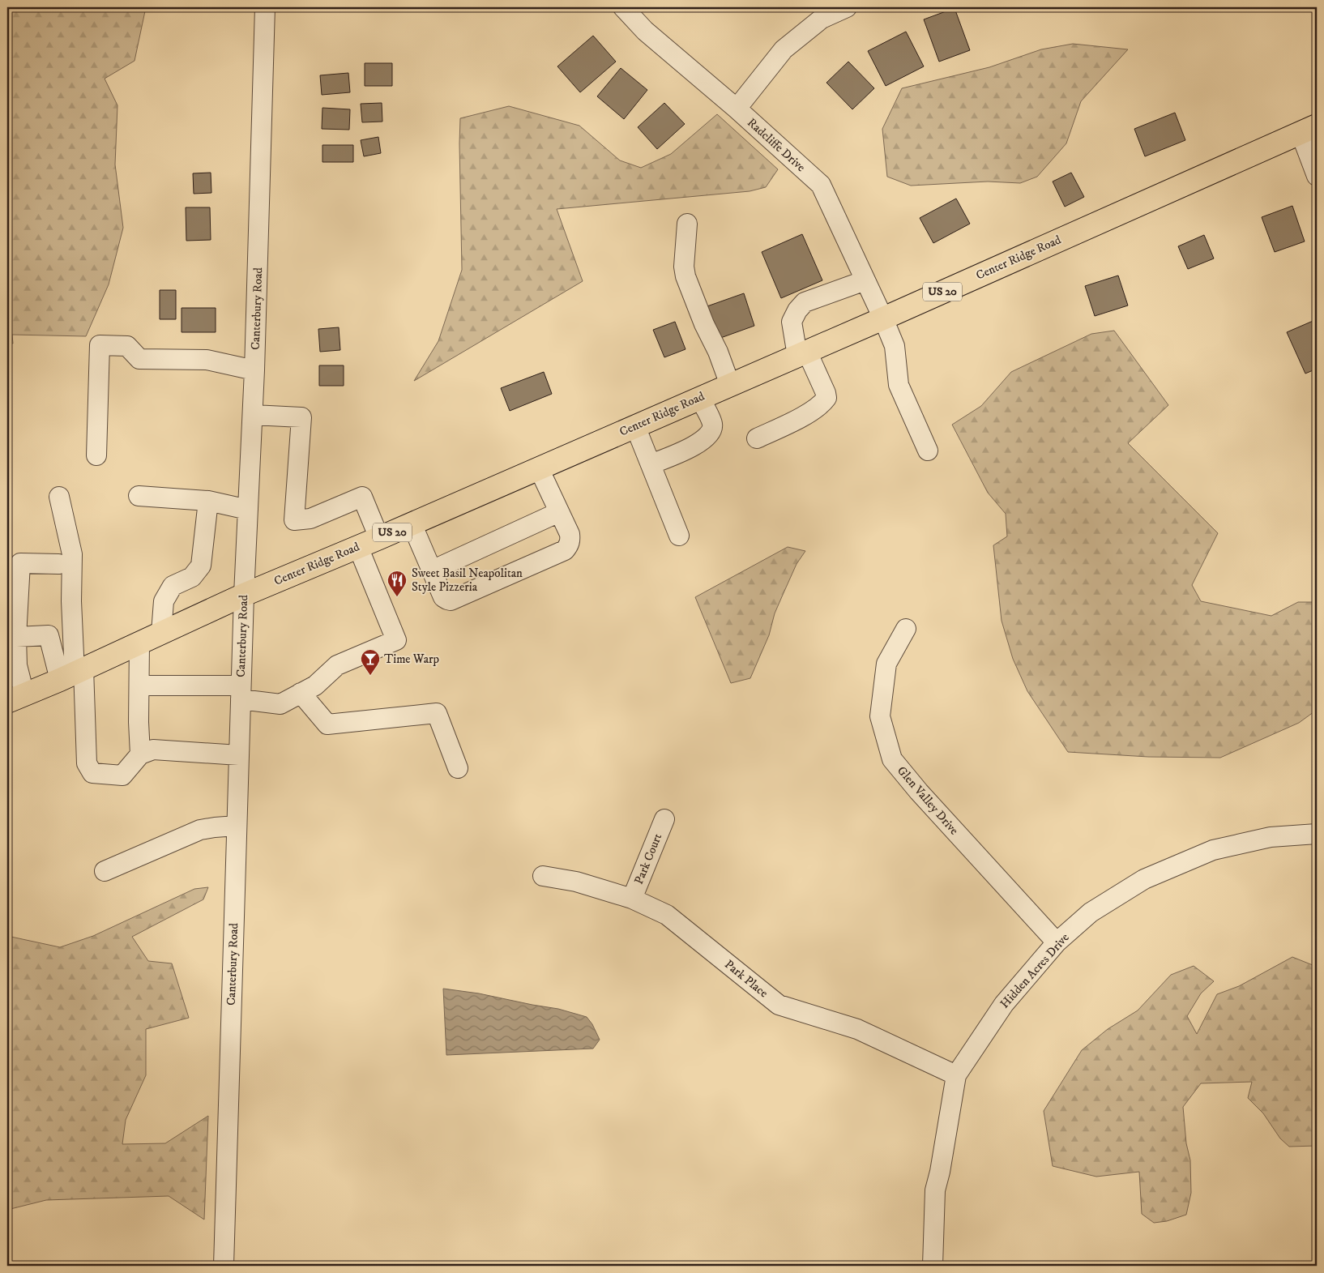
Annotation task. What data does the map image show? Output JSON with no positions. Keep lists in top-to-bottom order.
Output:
{
  "streets": {
    "main road": ["Center Ridge Road", "US 20"],
    "street": [
      "Radcliffe Drive",
      "Canterbury Road",
      "Glen Valley Drive",
      "Park Court",
      "Hidden Acres Drive",
      "Park Place"
    ]
  },
  "crossings": [
    ["Radcliffe Drive", "Center Ridge Road"],
    ["Center Ridge Road", "Canterbury Road"],
    ["Glen Valley Drive", "Hidden Acres Drive"],
    ["Park Court", "Park Place"],
    ["Hidden Acres Drive", "Park Place"]
  ],
  "places": {
    "restaurant": ["Sweet Basil Neapolitan Style Pizzeria"],
    "bar": ["Time Warp"]
  }
}
